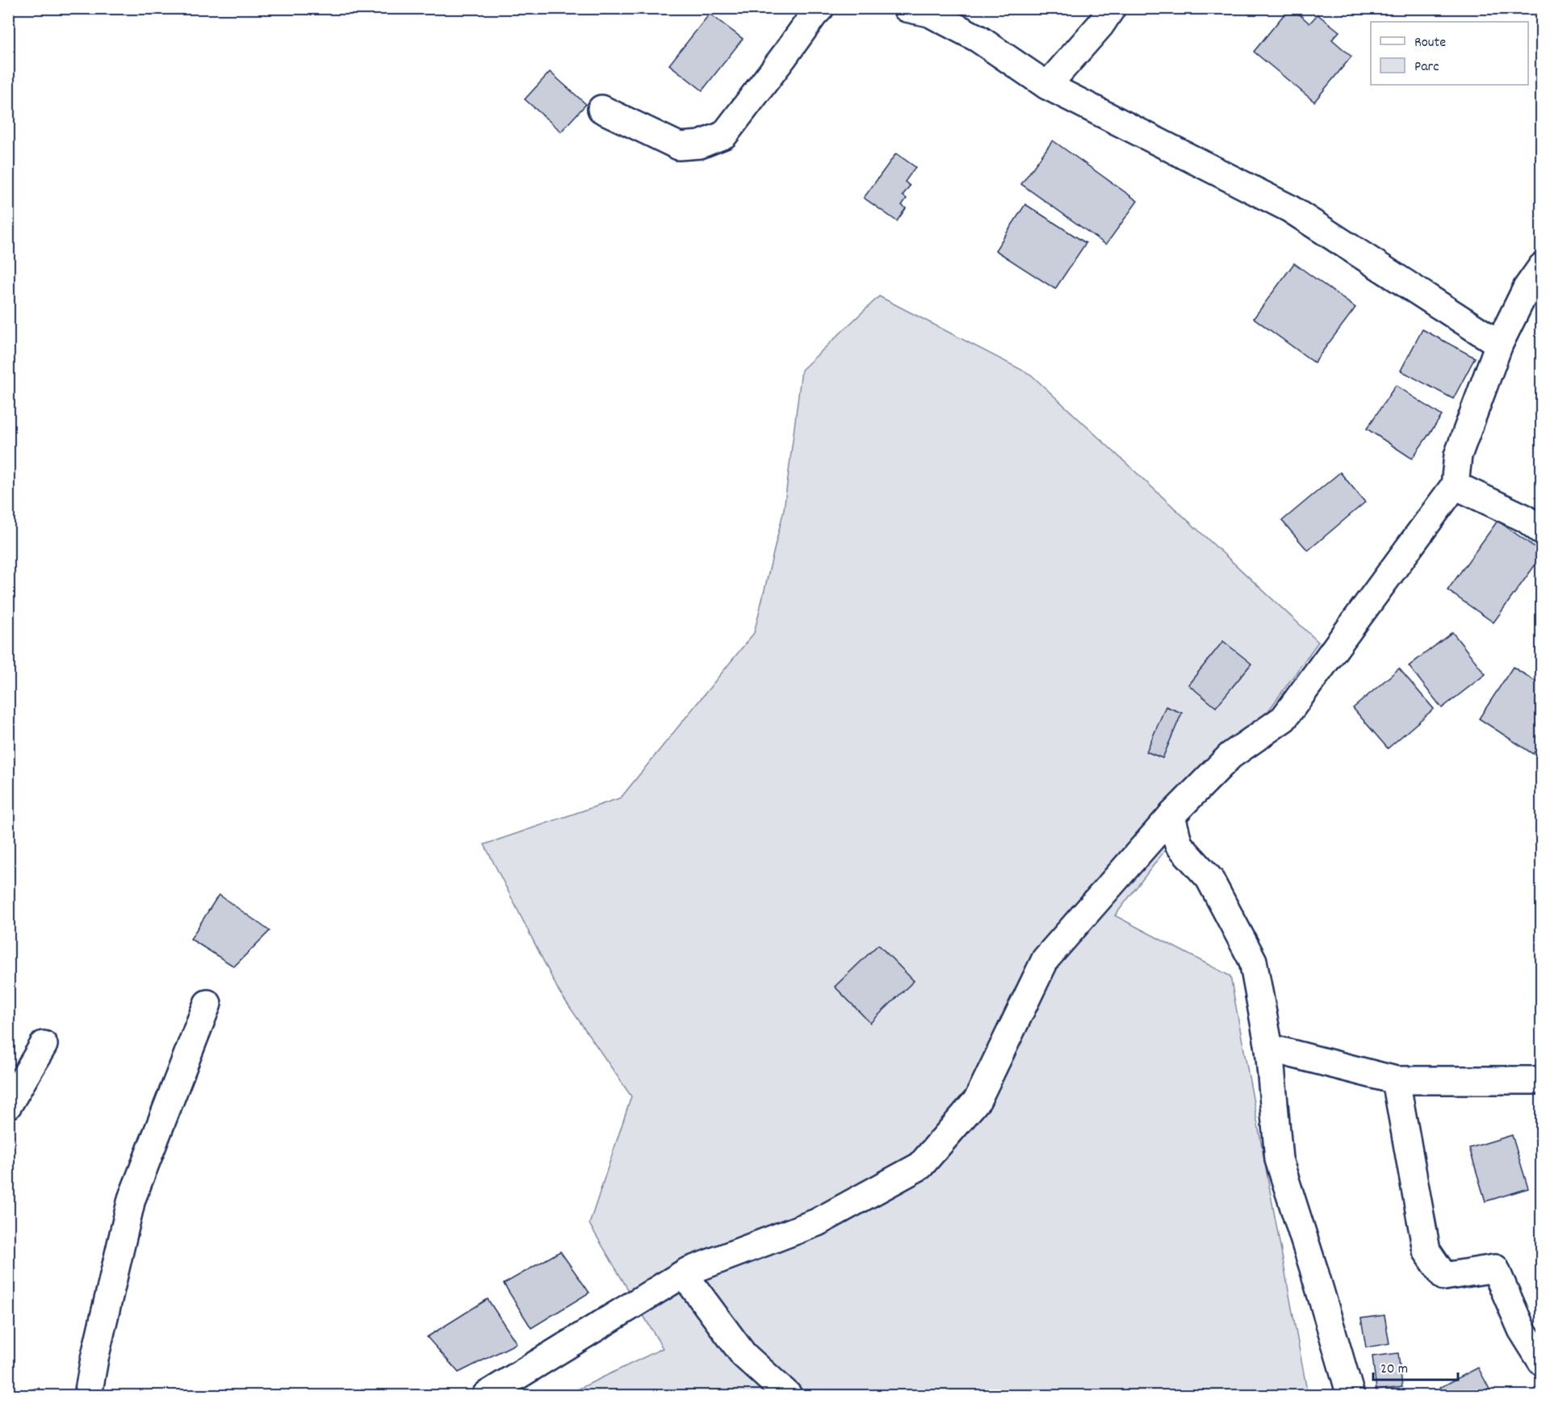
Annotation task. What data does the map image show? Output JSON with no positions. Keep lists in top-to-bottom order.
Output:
{
  "legend": ["Route", "Parc"],
  "scale_bar": "20 m"
}
